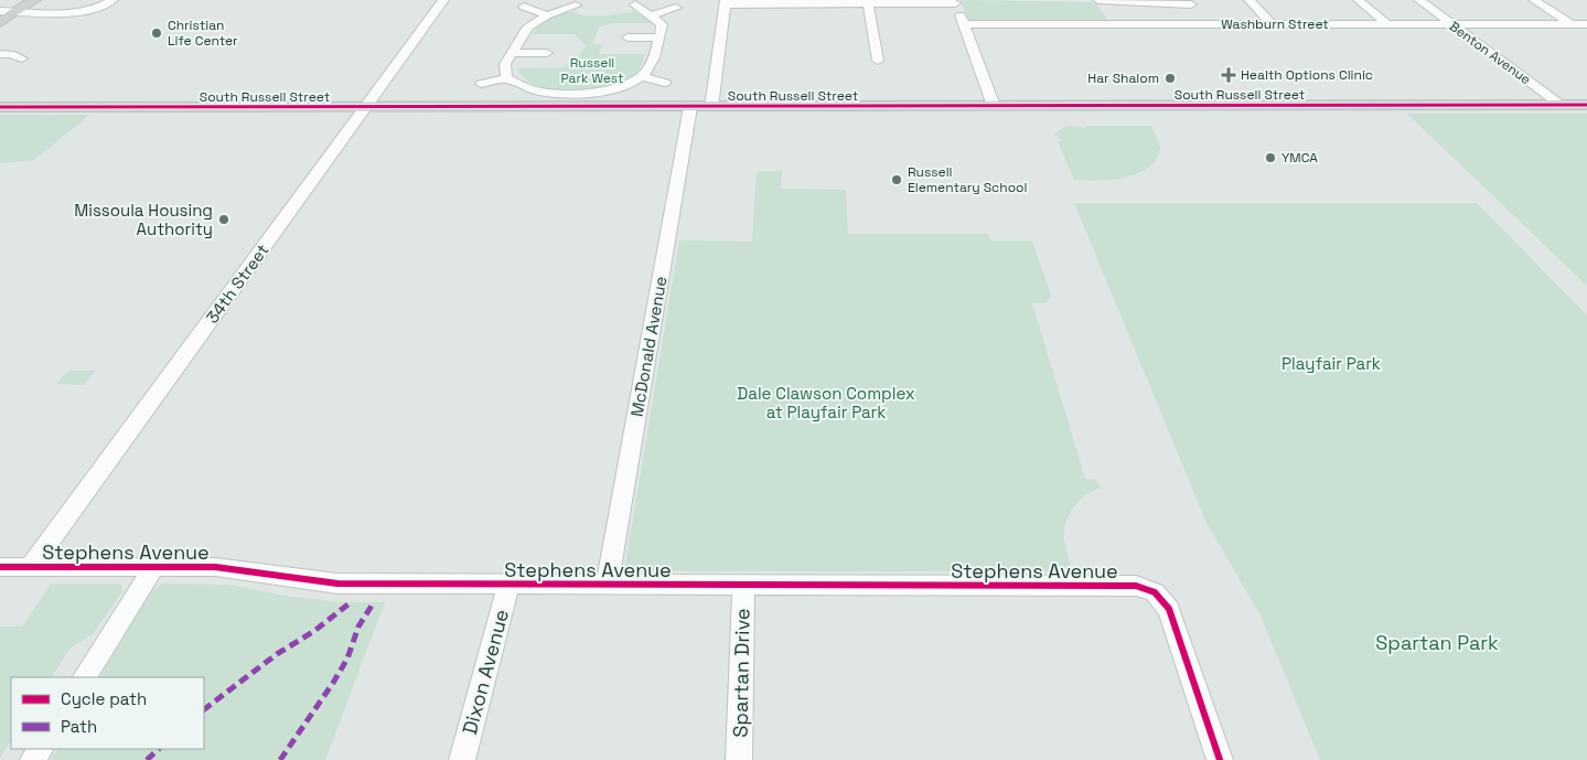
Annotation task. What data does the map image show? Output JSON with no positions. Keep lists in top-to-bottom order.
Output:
{
  "streets": {
    "main road": ["South Russell Street"],
    "street": [
      "Washburn Street",
      "Benton Avenue",
      "34th Street",
      "McDonald Avenue",
      "Stephens Avenue",
      "Dixon Avenue",
      "Spartan Drive"
    ]
  },
  "crossings": [
    ["Washburn Street", "Benton Avenue"],
    ["Benton Avenue", "South Russell Street"],
    ["South Russell Street", "34th Street"],
    ["South Russell Street", "McDonald Avenue"],
    ["34th Street", "Stephens Avenue"],
    ["McDonald Avenue", "Stephens Avenue"],
    ["Stephens Avenue", "Dixon Avenue"],
    ["Stephens Avenue", "Spartan Drive"]
  ],
  "parks": [
    "Russell Park West",
    "Playfair Park",
    "Dale Clawson Complex at Playfair Park",
    "Spartan Park"
  ],
  "places": {
    "other": [
      "Christian Life Center",
      "Har Shalom",
      "YMCA",
      "Russell Elementary School",
      "Missoula Housing Authority"
    ],
    "health": ["Health Options Clinic"]
  },
  "legend": ["Cycle path", "Path"]
}
